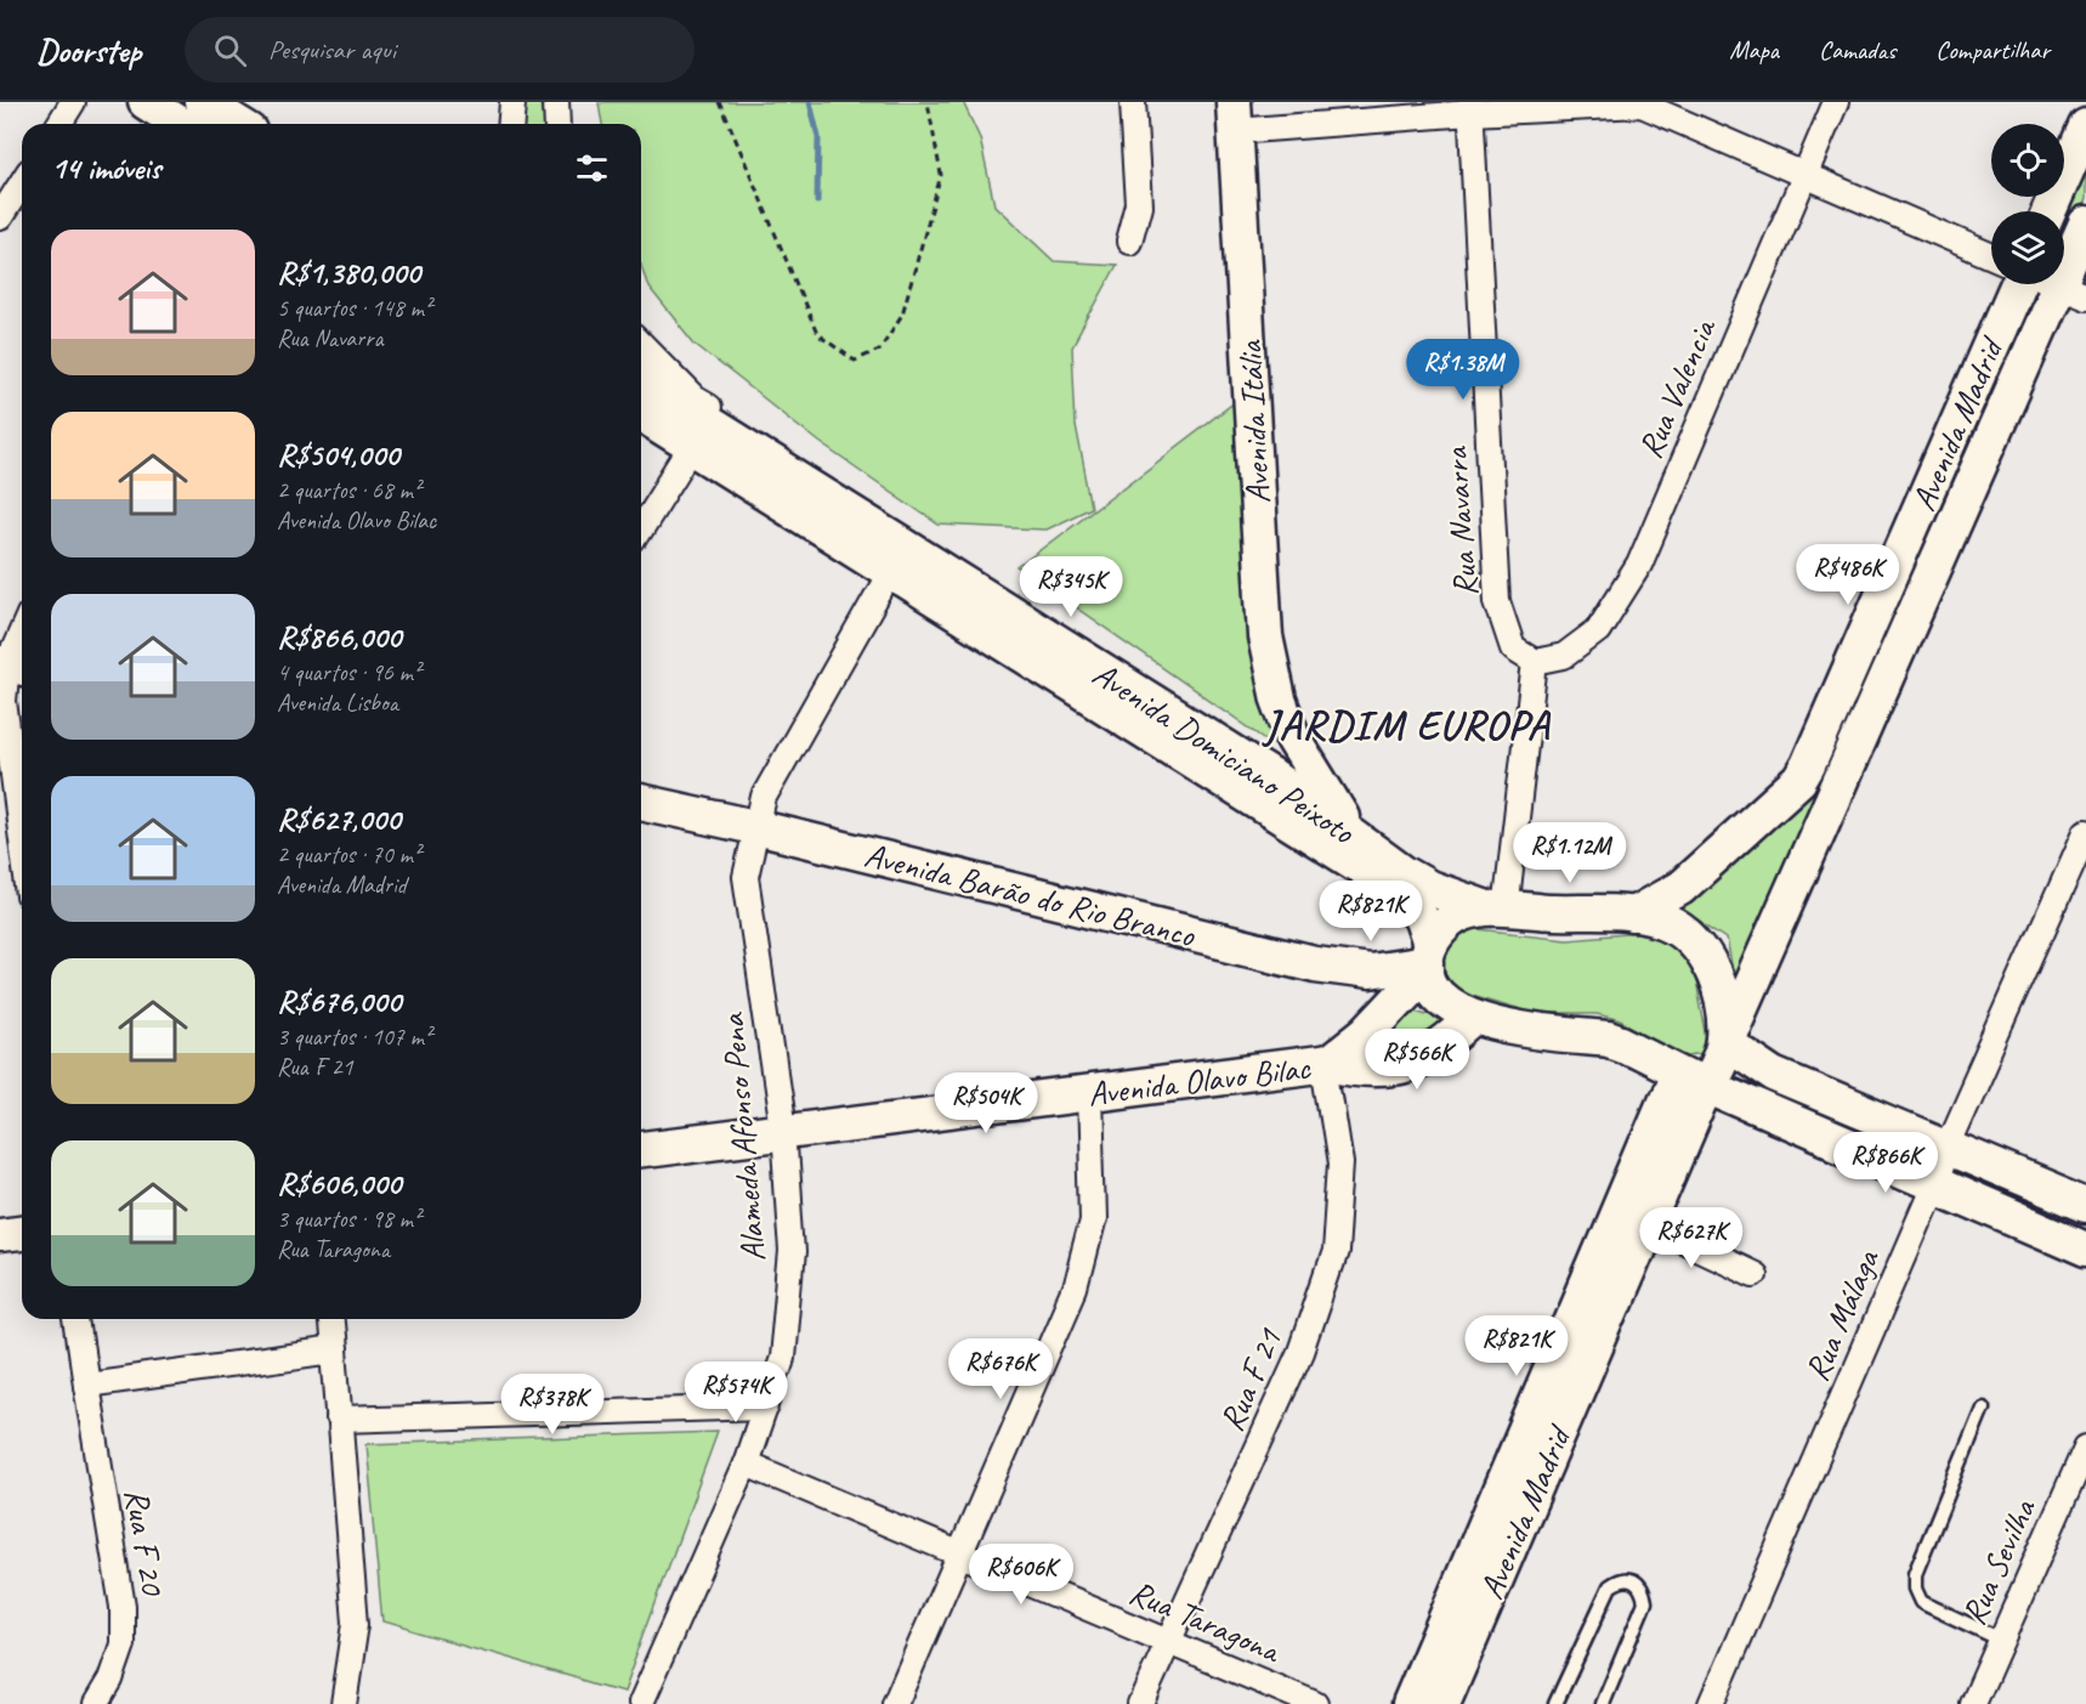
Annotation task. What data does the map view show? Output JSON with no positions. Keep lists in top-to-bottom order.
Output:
{
  "streets": {
    "main road": [
      "Avenida Itália",
      "Avenida Madrid",
      "Avenida Domiciano Peixoto",
      "Avenida Barão do Rio Branco",
      "Avenida Olavo Bilac"
    ],
    "street": [
      "Rua Valencia",
      "Rua Navarra",
      "Alameda Afonso Pena",
      "Rua Málaga",
      "Rua F 21",
      "Rua F 20",
      "Rua Sevilha",
      "Rua Taragona"
    ]
  },
  "crossings": [
    ["Rua Valencia", "Rua Navarra"],
    ["Avenida Itália", "Avenida Domiciano Peixoto"],
    ["Avenida Domiciano Peixoto", "Avenida Barão do Rio Branco"],
    ["Avenida Domiciano Peixoto", "Avenida Olavo Bilac"],
    ["Avenida Domiciano Peixoto", "Alameda Afonso Pena"],
    ["Avenida Barão do Rio Branco", "Avenida Olavo Bilac"],
    ["Avenida Barão do Rio Branco", "Alameda Afonso Pena"],
    ["Avenida Olavo Bilac", "Alameda Afonso Pena"],
    ["Avenida Olavo Bilac", "Rua F 21"],
    ["Alameda Afonso Pena", "Rua Taragona"],
    ["Rua F 21", "Rua Taragona"]
  ],
  "districts": ["JARDIM EUROPA"],
  "page": {
    "header": "Doorstep",
    "search": "Pesquisar aqui",
    "nav": ["Mapa", "Camadas", "Compartilhar"],
    "heading": "14 imóveis",
    "list": [
      {
        "name": "R$1,380,000",
        "note": "5 quartos · 148 m² · Rua Navarra"
      },
      {
        "name": "R$504,000",
        "note": "2 quartos · 68 m² · Avenida Olavo Bilac"
      },
      {
        "name": "R$866,000",
        "note": "4 quartos · 96 m² · Avenida Lisboa"
      },
      {
        "name": "R$627,000",
        "note": "2 quartos · 70 m² · Avenida Madrid"
      },
      {
        "name": "R$676,000",
        "note": "3 quartos · 107 m² · Rua F 21"
      },
      {
        "name": "R$606,000",
        "note": "3 quartos · 98 m² · Rua Taragona"
      }
    ],
    "price": [
      "R$1.38M",
      "R$486K",
      "R$345K",
      "R$1.12M",
      "R$821K",
      "R$566K",
      "R$504K",
      "R$866K",
      "R$627K",
      "R$821K",
      "R$676K",
      "R$574K",
      "R$378K",
      "R$606K"
    ]
  }
}
